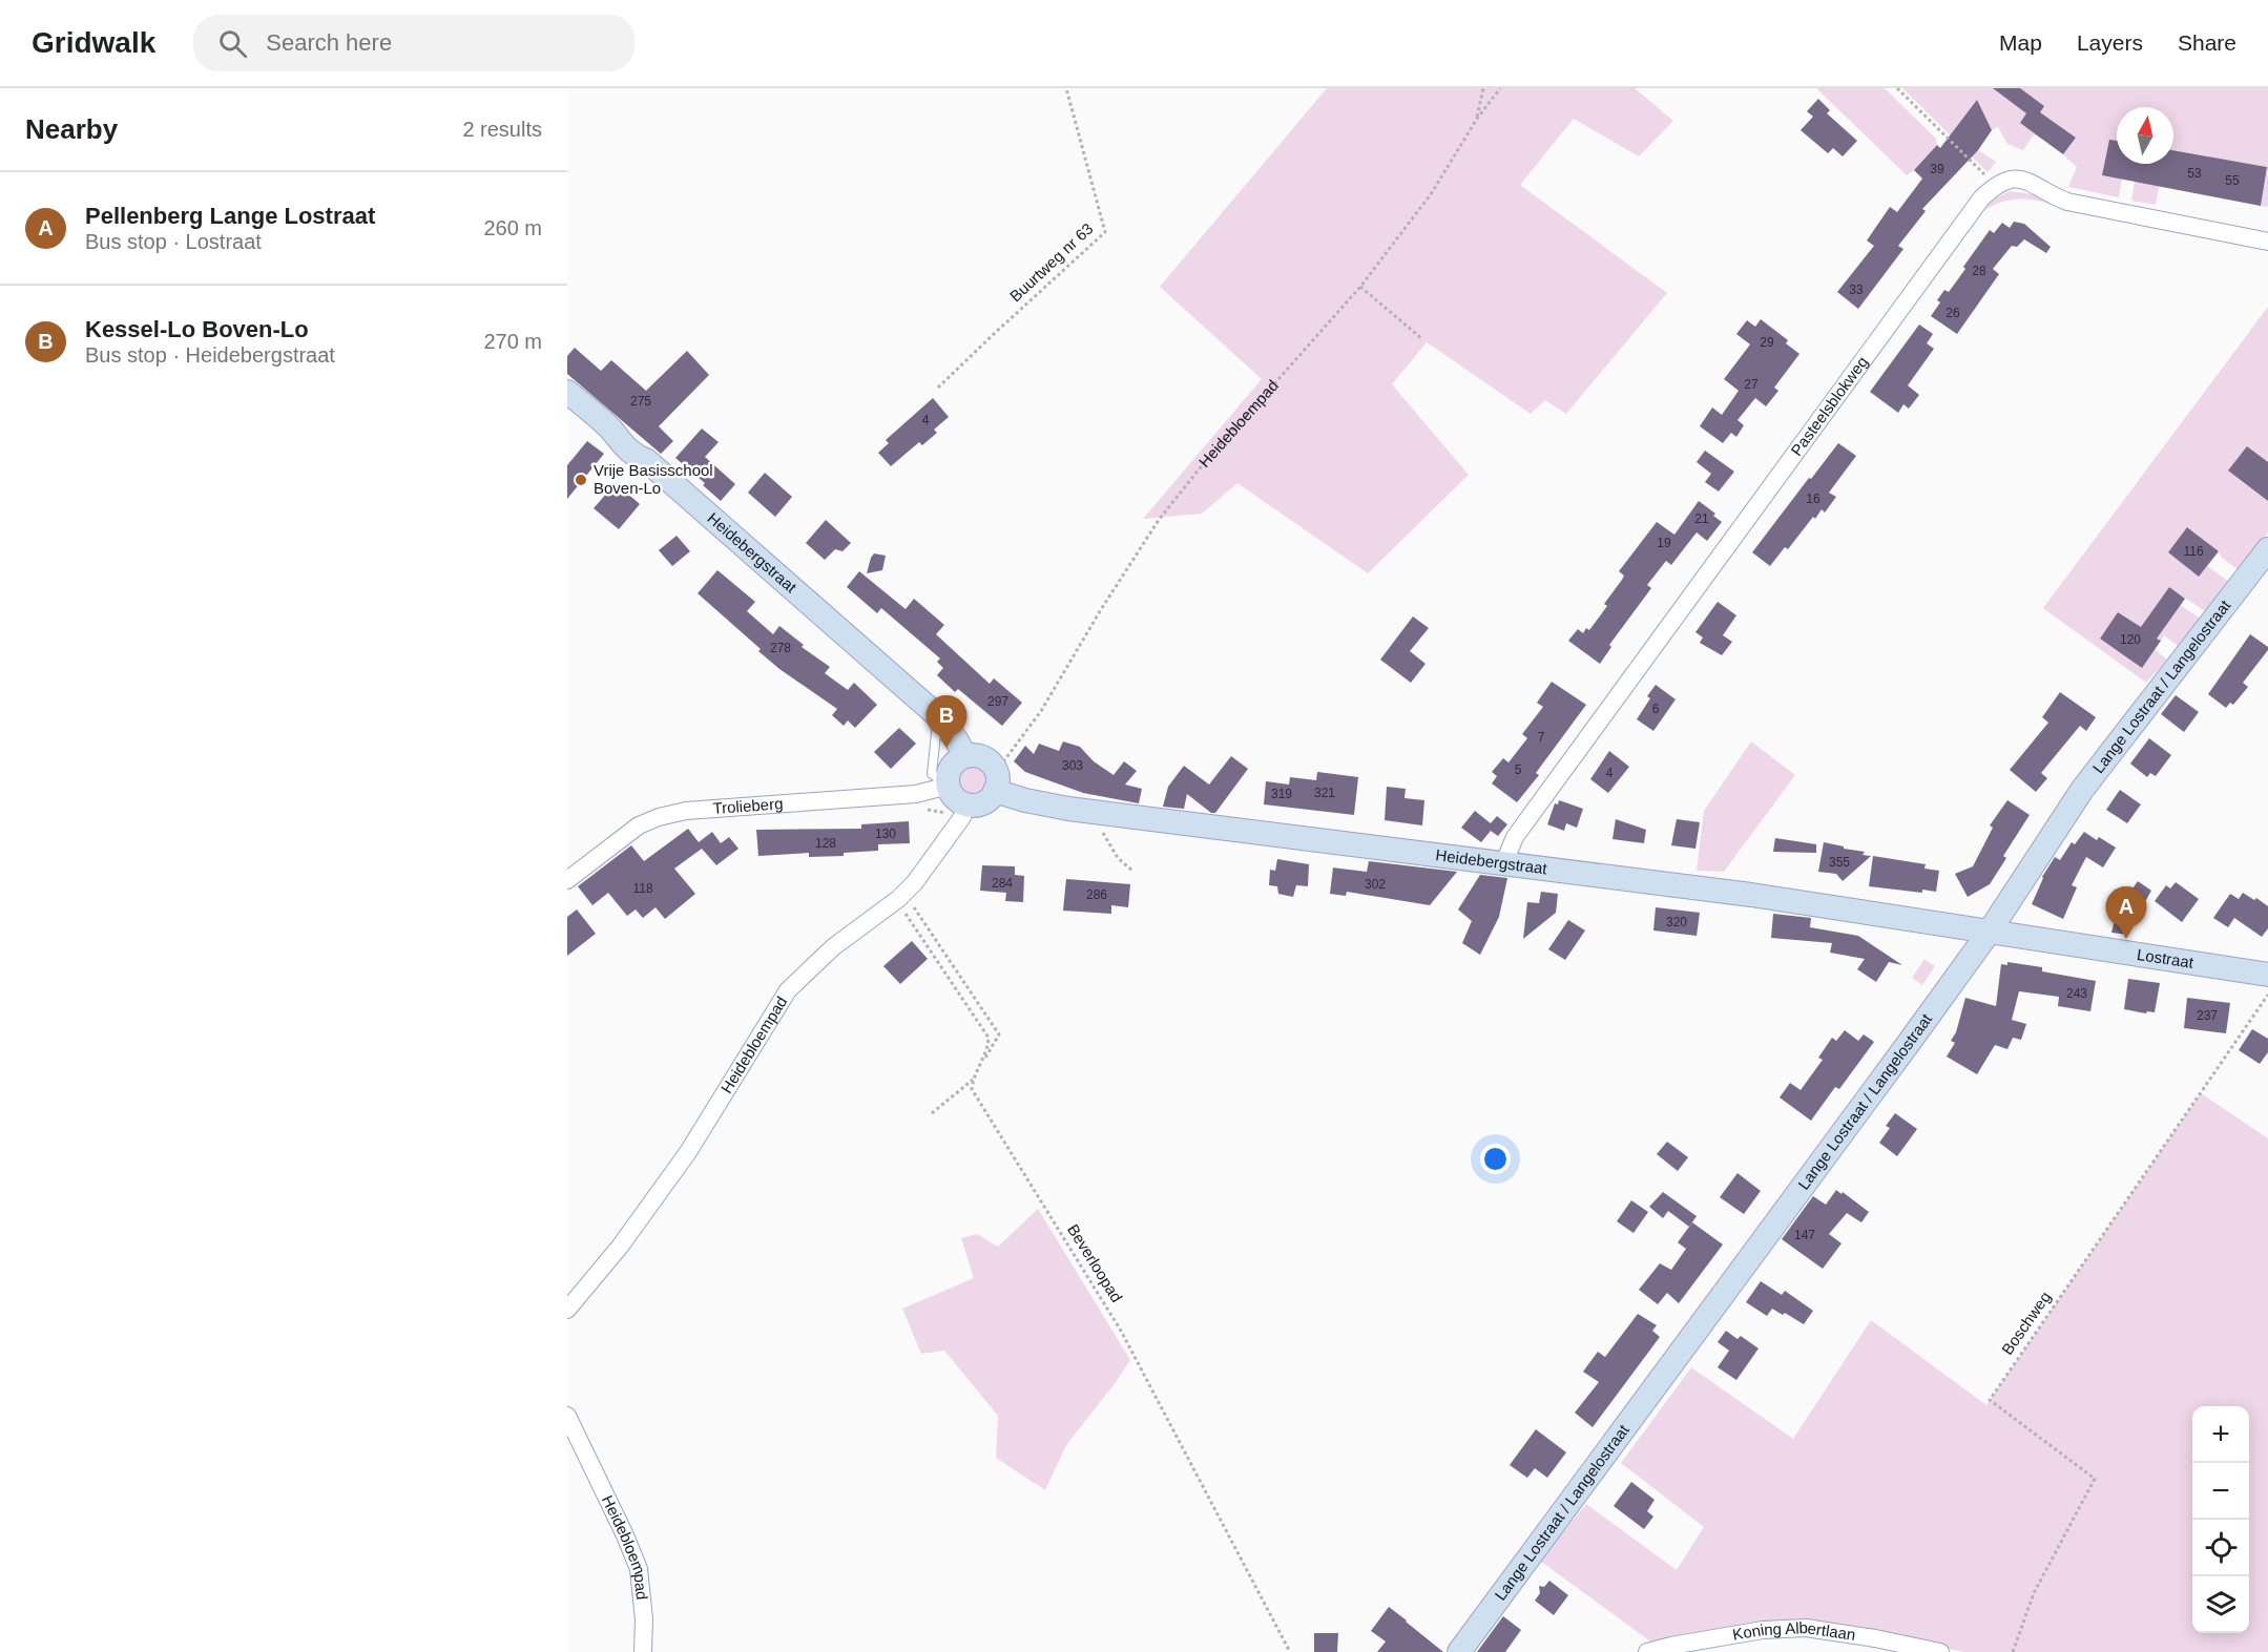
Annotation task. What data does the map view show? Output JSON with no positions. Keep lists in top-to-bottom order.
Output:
{
  "streets": {
    "street": [
      "Pasteelsblokweg",
      "Heidebloempad",
      "Heidebergstraat",
      "Lange Lostraat / Langelostraat",
      "Trolieberg",
      "Lostraat",
      "Koning Albertlaan"
    ],
    "path": ["Buurtweg nr 63", "Beverloopad", "Boschweg"]
  },
  "crossings": [
    ["Pasteelsblokweg", "Heidebergstraat"],
    ["Heidebloempad", "Heidebergstraat"],
    ["Heidebloempad", "Trolieberg"],
    ["Heidebergstraat", "Lange Lostraat / Langelostraat"],
    ["Heidebergstraat", "Trolieberg"],
    ["Heidebergstraat", "Lostraat"],
    ["Lange Lostraat / Langelostraat", "Lostraat"]
  ],
  "places": ["Vrije Basisschool Boven-Lo"],
  "house_numbers": [
    "39",
    "53",
    "55",
    "28",
    "33",
    "26",
    "29",
    "27",
    "275",
    "4",
    "16",
    "21",
    "19",
    "116",
    "120",
    "278",
    "297",
    "6",
    "7",
    "303",
    "5",
    "4",
    "321",
    "319",
    "130",
    "128",
    "355",
    "284",
    "302",
    "118",
    "286",
    "320",
    "243",
    "237",
    "147"
  ],
  "north": "top",
  "page": {
    "header": "Gridwalk",
    "search": "Search here",
    "nav": ["Map", "Layers", "Share"],
    "heading": ["Nearby", "2 results"],
    "list": [
      {
        "mark": "A",
        "name": "Pellenberg Lange Lostraat",
        "note": "Bus stop · Lostraat",
        "value": "260 m"
      },
      {
        "mark": "B",
        "name": "Kessel-Lo Boven-Lo",
        "note": "Bus stop · Heidebergstraat",
        "value": "270 m"
      }
    ],
    "pins": ["B", "A"],
    "map_buttons": ["+", "−"]
  }
}
